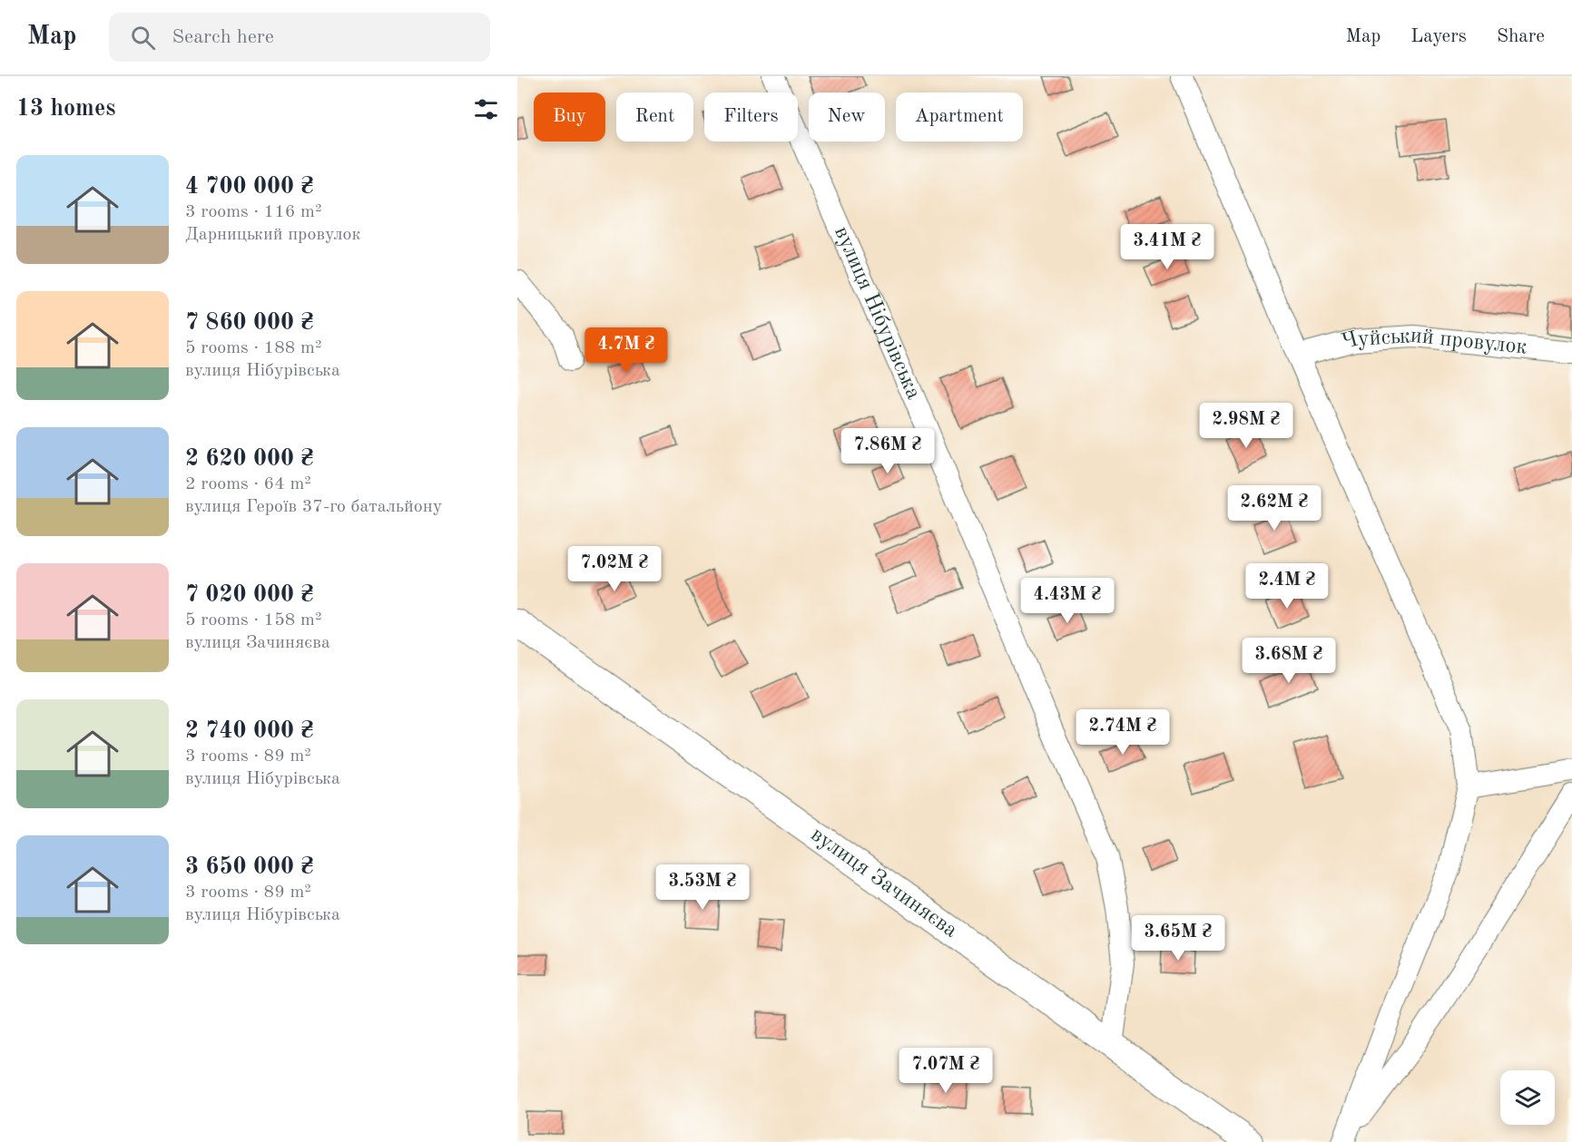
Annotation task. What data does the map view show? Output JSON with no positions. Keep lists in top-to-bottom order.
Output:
{
  "streets": {
    "main road": ["вулиця Зачиняєва"],
    "street": ["вулиця Нібурівська", "Чуйський провулок"]
  },
  "crossings": [
    ["вулиця Нібурівська", "вулиця Зачиняєва"]
  ],
  "page": {
    "header": "Map",
    "search": "Search here",
    "nav": ["Map", "Layers", "Share"],
    "heading": "13 homes",
    "chip": [
      "Buy",
      "Rent",
      "Filters",
      "New",
      "Apartment"
    ],
    "list": [
      {
        "name": "4 700 000 ₴",
        "note": "3 rooms · 116 m² · Дарницький провулок"
      },
      {
        "name": "7 860 000 ₴",
        "note": "5 rooms · 188 m² · вулиця Нібурівська"
      },
      {
        "name": "2 620 000 ₴",
        "note": "2 rooms · 64 m² · вулиця Героїв 37-го батальйону"
      },
      {
        "name": "7 020 000 ₴",
        "note": "5 rooms · 158 m² · вулиця Зачиняєва"
      },
      {
        "name": "2 740 000 ₴",
        "note": "3 rooms · 89 m² · вулиця Нібурівська"
      },
      {
        "name": "3 650 000 ₴",
        "note": "3 rooms · 89 m² · вулиця Нібурівська"
      }
    ],
    "price": [
      "3.41M ₴",
      "4.7M ₴",
      "2.98M ₴",
      "7.86M ₴",
      "2.62M ₴",
      "7.02M ₴",
      "2.4M ₴",
      "4.43M ₴",
      "3.68M ₴",
      "2.74M ₴",
      "3.53M ₴",
      "3.65M ₴",
      "7.07M ₴"
    ]
  }
}
